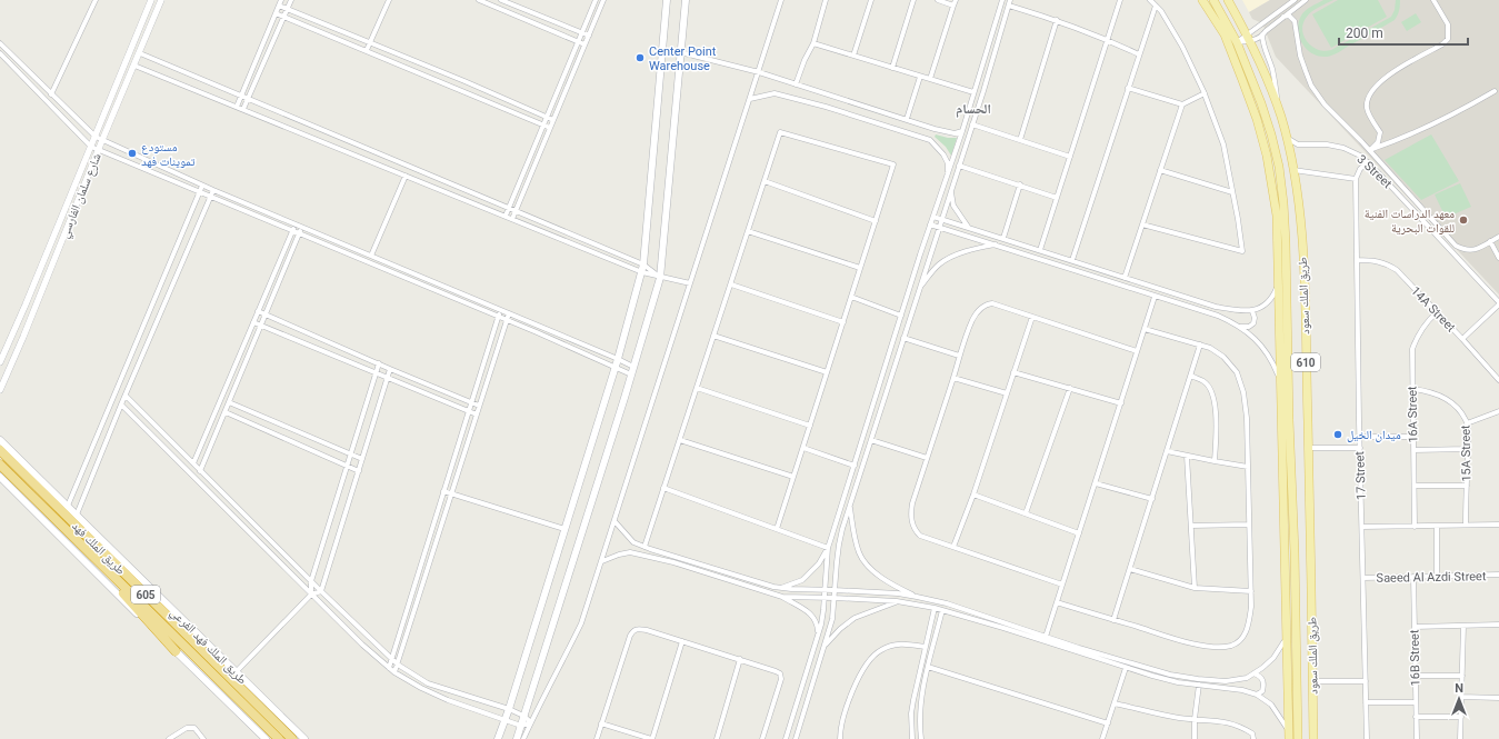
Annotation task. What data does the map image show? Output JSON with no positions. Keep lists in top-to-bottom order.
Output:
{
  "streets": {
    "highway": ["طريق الملك فهد", "605"],
    "main road": ["طريق الملك سعود", "610", "طريق الملك فهد الفرعي"],
    "street": [
      "3 Street",
      "شارع سلمان الفارسي",
      "14A Street",
      "16A Street",
      "15A Street",
      "17 Street",
      "Saeed Al Azdi Street",
      "16B Street"
    ]
  },
  "crossings": [
    ["3 Street", "طريق الملك سعود"],
    ["14A Street", "16A Street"],
    ["14A Street", "17 Street"],
    ["16A Street", "15A Street"],
    ["17 Street", "Saeed Al Azdi Street"],
    ["Saeed Al Azdi Street", "16B Street"]
  ],
  "districts": ["الحسام"],
  "places": [
    "Center Point Warehouse",
    "مستودع تموينات فهد",
    "معهد الدراسات الفنية للقوات البحرية",
    "ميدان الخيل"
  ],
  "scale_bar": "200 m",
  "north": "top"
}
